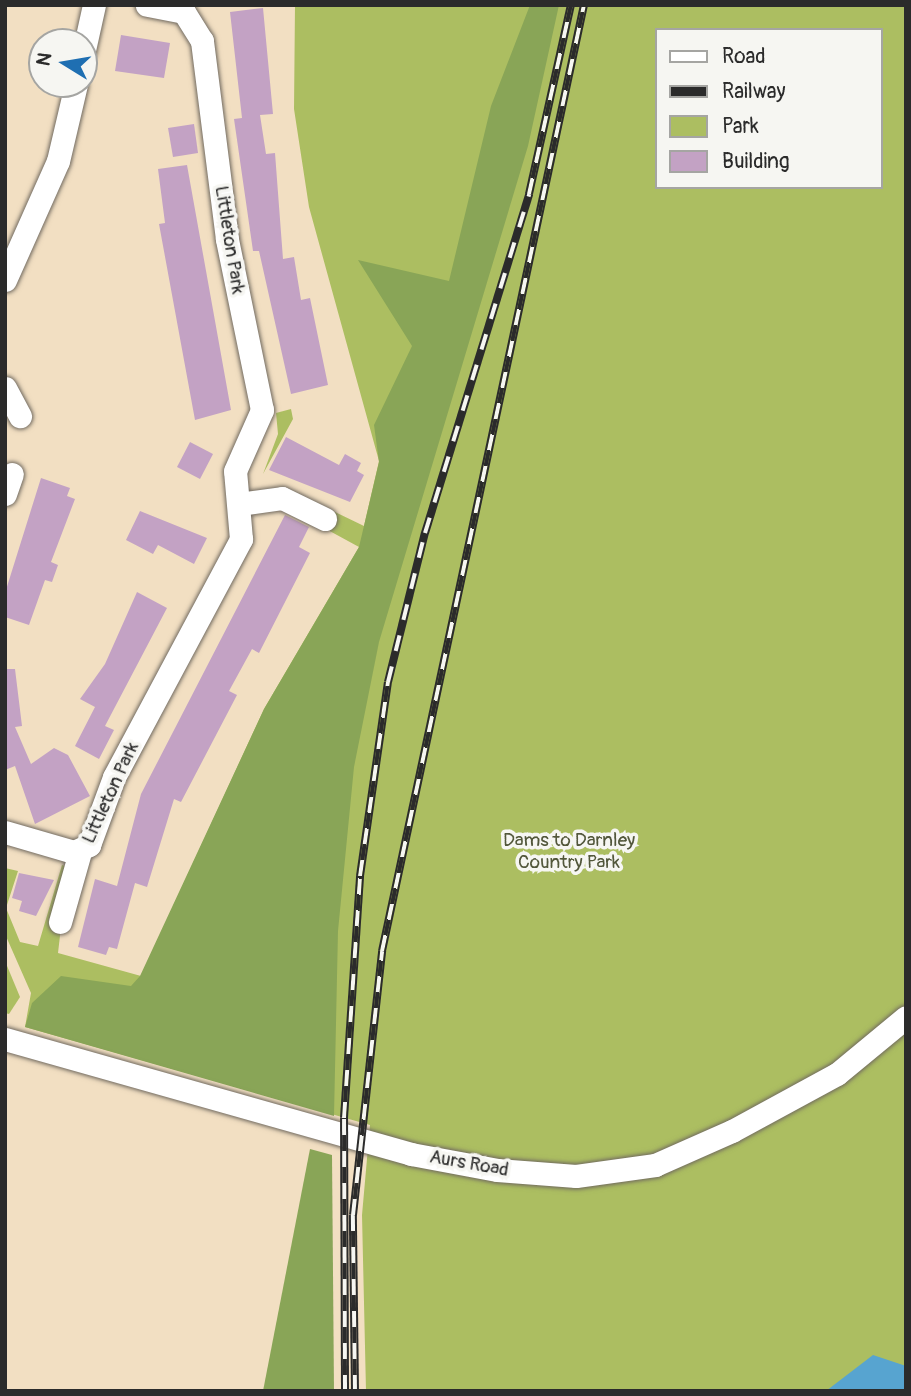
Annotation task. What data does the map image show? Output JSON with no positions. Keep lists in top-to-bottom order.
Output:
{
  "streets": {
    "street": ["Littleton Park", "Aurs Road"]
  },
  "parks": ["Dams to Darnley Country Park"],
  "legend": [
    "Road",
    "Railway",
    "Park",
    "Building"
  ],
  "north": "left"
}
